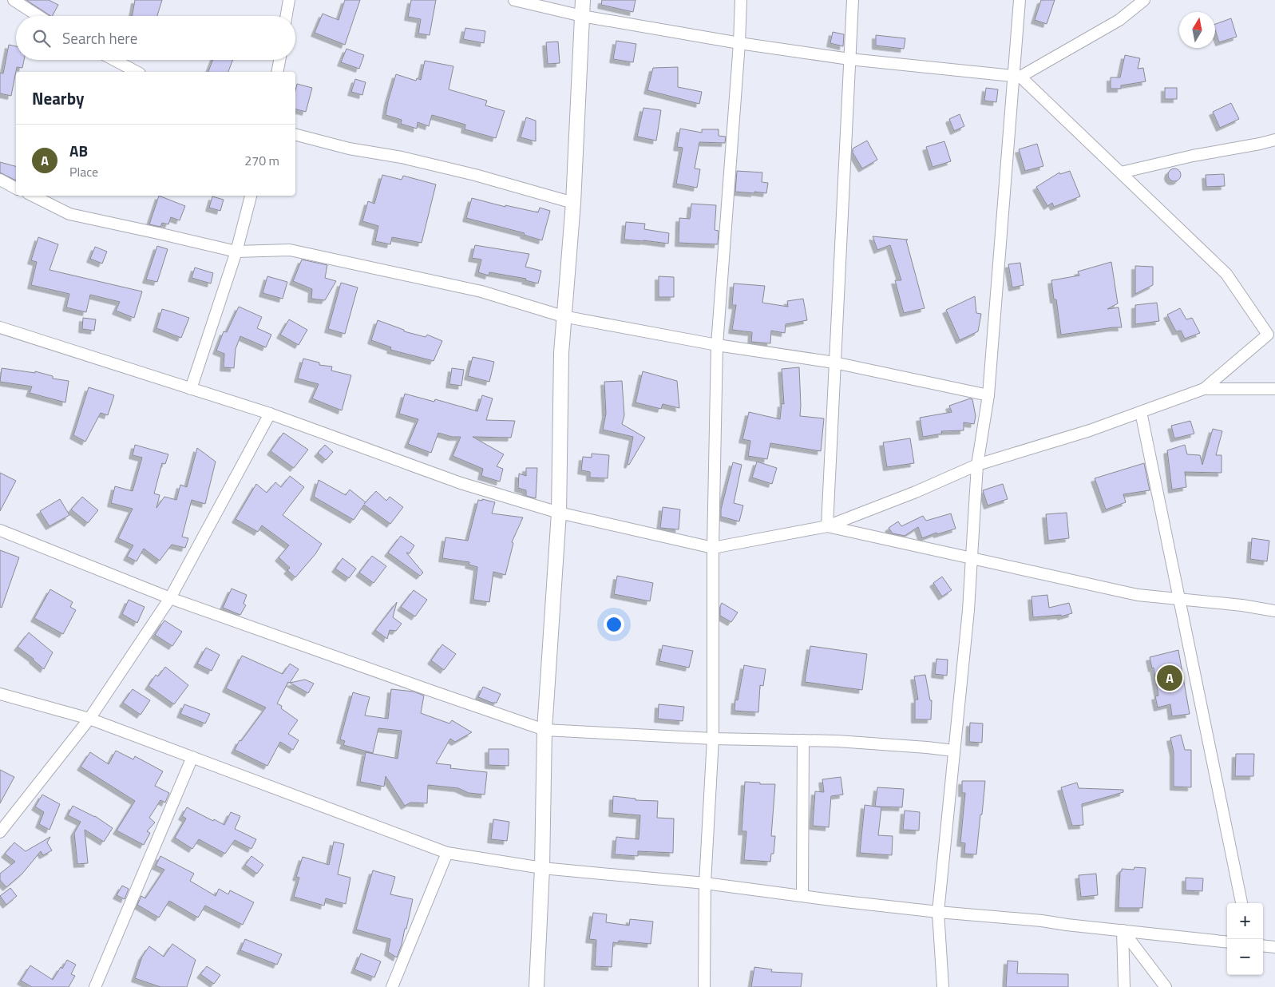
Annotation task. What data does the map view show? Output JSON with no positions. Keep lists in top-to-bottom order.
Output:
{
  "north": "top",
  "page": {
    "search": "Search here",
    "heading": "Nearby",
    "list": [
      {
        "mark": "A",
        "name": "AB",
        "note": "Place",
        "value": "270 m"
      }
    ],
    "pins": "A",
    "map_buttons": ["+", "−"]
  }
}
